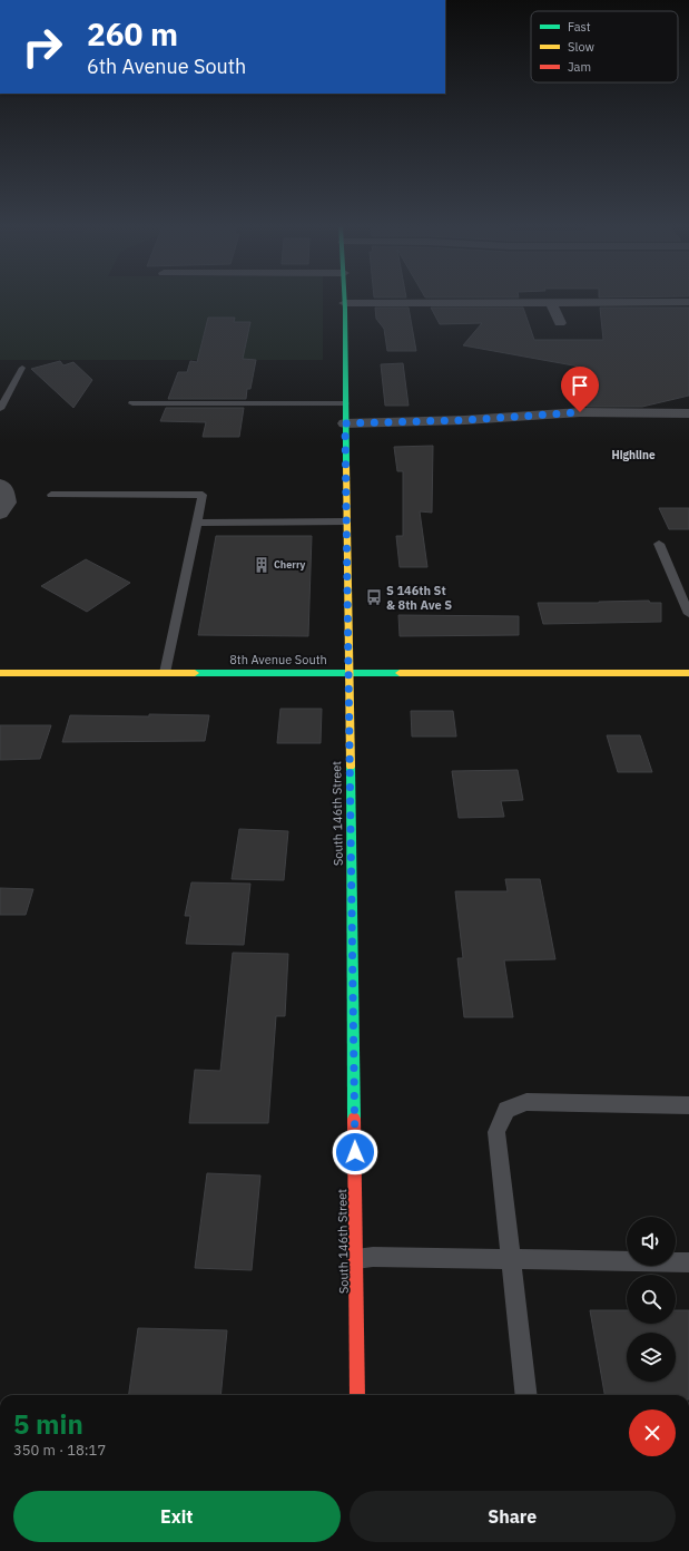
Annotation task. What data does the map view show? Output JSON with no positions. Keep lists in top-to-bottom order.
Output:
{
  "streets": {
    "street": ["8th Avenue South", "South 146th Street"]
  },
  "crossings": [
    ["8th Avenue South", "South 146th Street"]
  ],
  "districts": ["Highline"],
  "places": {
    "building": ["Cherry"],
    "bus stop": ["S 146th St & 8th Ave S"]
  },
  "legend": ["Fast", "Slow", "Jam"],
  "page": {
    "turn": ["260 m", "6th Avenue South"],
    "heading": ["5 min", "350 m · 18:17"],
    "buttons": ["Exit", "Share"]
  }
}
